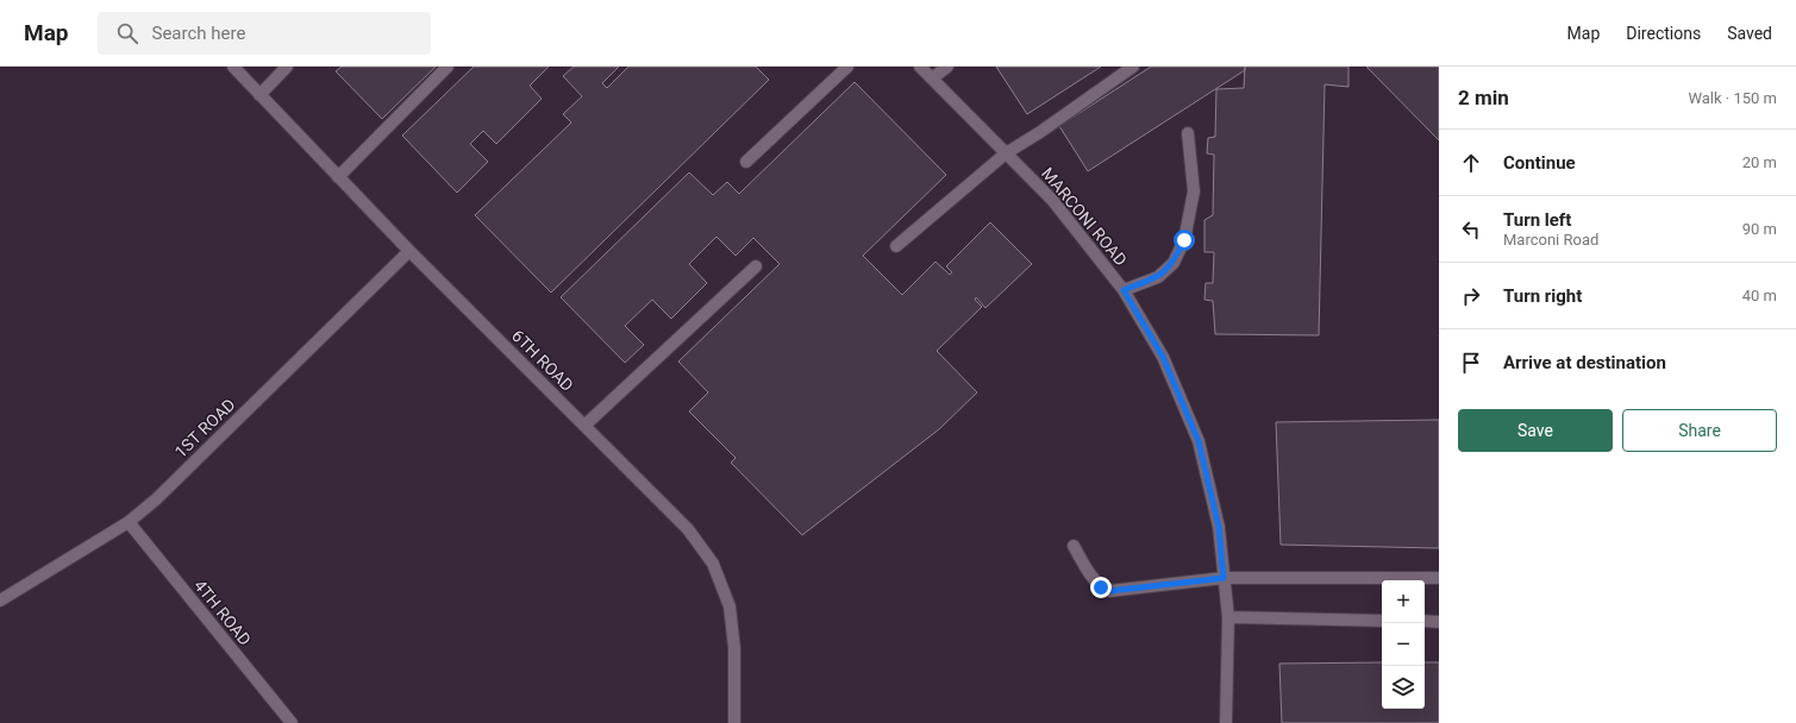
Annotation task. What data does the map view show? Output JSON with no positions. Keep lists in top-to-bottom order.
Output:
{
  "streets": {
    "street": [
      "MARCONI ROAD",
      "6TH ROAD",
      "1ST ROAD",
      "4TH ROAD"
    ]
  },
  "crossings": [
    ["6TH ROAD", "1ST ROAD"],
    ["1ST ROAD", "4TH ROAD"]
  ],
  "page": {
    "header": "Map",
    "search": "Search here",
    "nav": ["Map", "Directions", "Saved"],
    "heading": ["2 min", "Walk · 150 m"],
    "list": [
      ["Continue", "20 m"],
      ["Turn left", "Marconi Road", "90 m"],
      ["Turn right", "40 m"],
      "Arrive at destination"
    ],
    "buttons": ["Save", "Share"],
    "map_buttons": ["+", "−"]
  }
}
